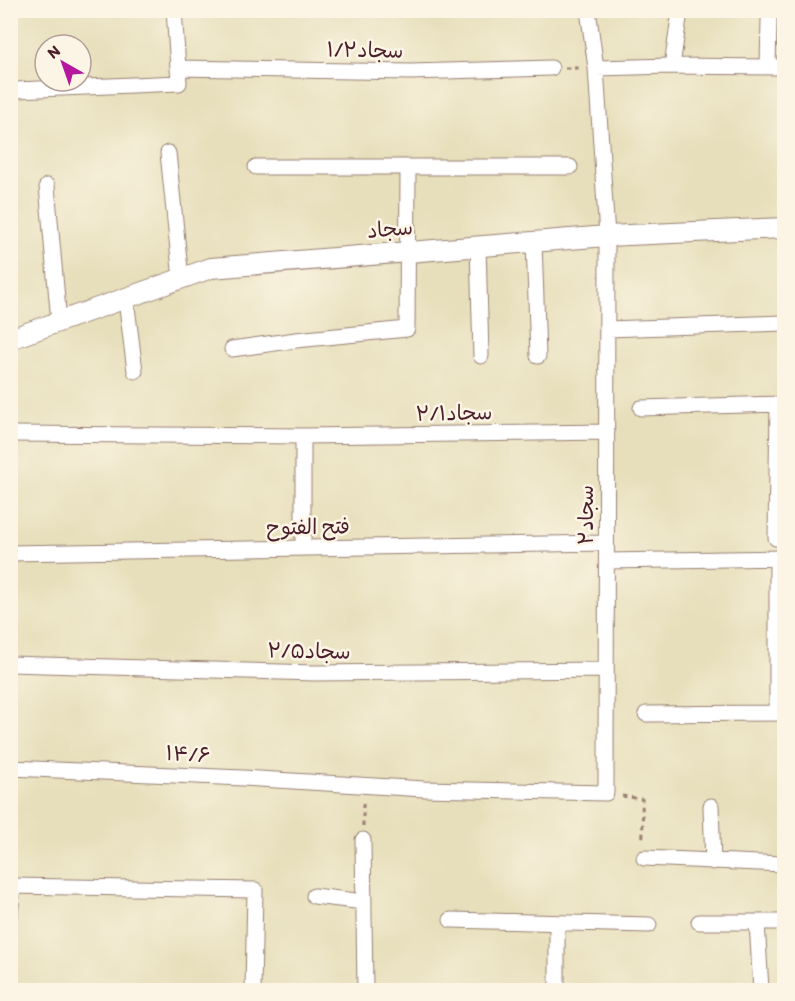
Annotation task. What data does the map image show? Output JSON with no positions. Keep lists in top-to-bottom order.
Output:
{
  "streets": {
    "street": [
      "۱/۲سجاد",
      "سجاد",
      "۲/۱سجاد",
      "۲سجاد",
      "فتح الفتوح",
      "۲/۵سجاد",
      "۱۴/۶"
    ]
  },
  "crossings": [
    ["سجاد", "۲سجاد"],
    ["۲/۱سجاد", "۲سجاد"],
    ["۲سجاد", "فتح الفتوح"],
    ["۲سجاد", "۲/۵سجاد"],
    ["۲سجاد", "۱۴/۶"]
  ],
  "north": "top left"
}
